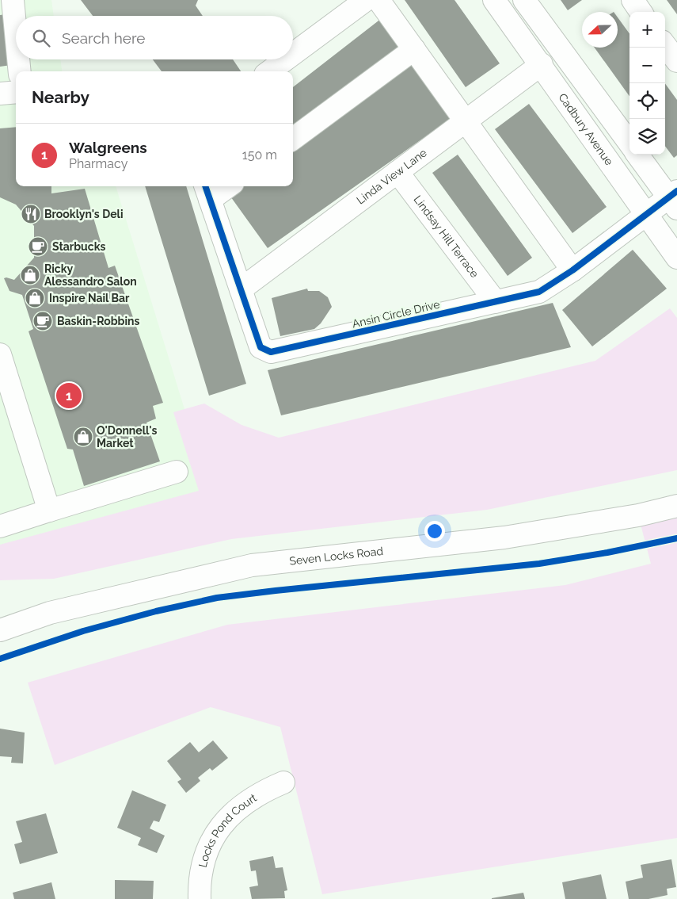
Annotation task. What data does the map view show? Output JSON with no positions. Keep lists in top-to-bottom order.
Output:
{
  "streets": {
    "street": [
      "Cadbury Avenue",
      "Linda View Lane",
      "Lindsay Hill Terrace",
      "Ansin Circle Drive",
      "Seven Locks Road",
      "Locks Pond Court"
    ]
  },
  "crossings": [
    ["Cadbury Avenue", "Linda View Lane"],
    ["Cadbury Avenue", "Ansin Circle Drive"],
    ["Linda View Lane", "Lindsay Hill Terrace"],
    ["Linda View Lane", "Ansin Circle Drive"],
    ["Lindsay Hill Terrace", "Ansin Circle Drive"]
  ],
  "places": {
    "restaurant": ["Brooklyn's Deli"],
    "cafe": ["Starbucks", "Baskin-Robbins"],
    "shop": ["Ricky Alessandro Salon", "Inspire Nail Bar", "O'Donnell's Market"]
  },
  "north": "left",
  "page": {
    "map_buttons": ["+", "−"],
    "search": "Search here",
    "heading": "Nearby",
    "list": [
      {
        "mark": "1",
        "name": "Walgreens",
        "note": "Pharmacy",
        "value": "150 m"
      }
    ],
    "pins": "1"
  }
}
